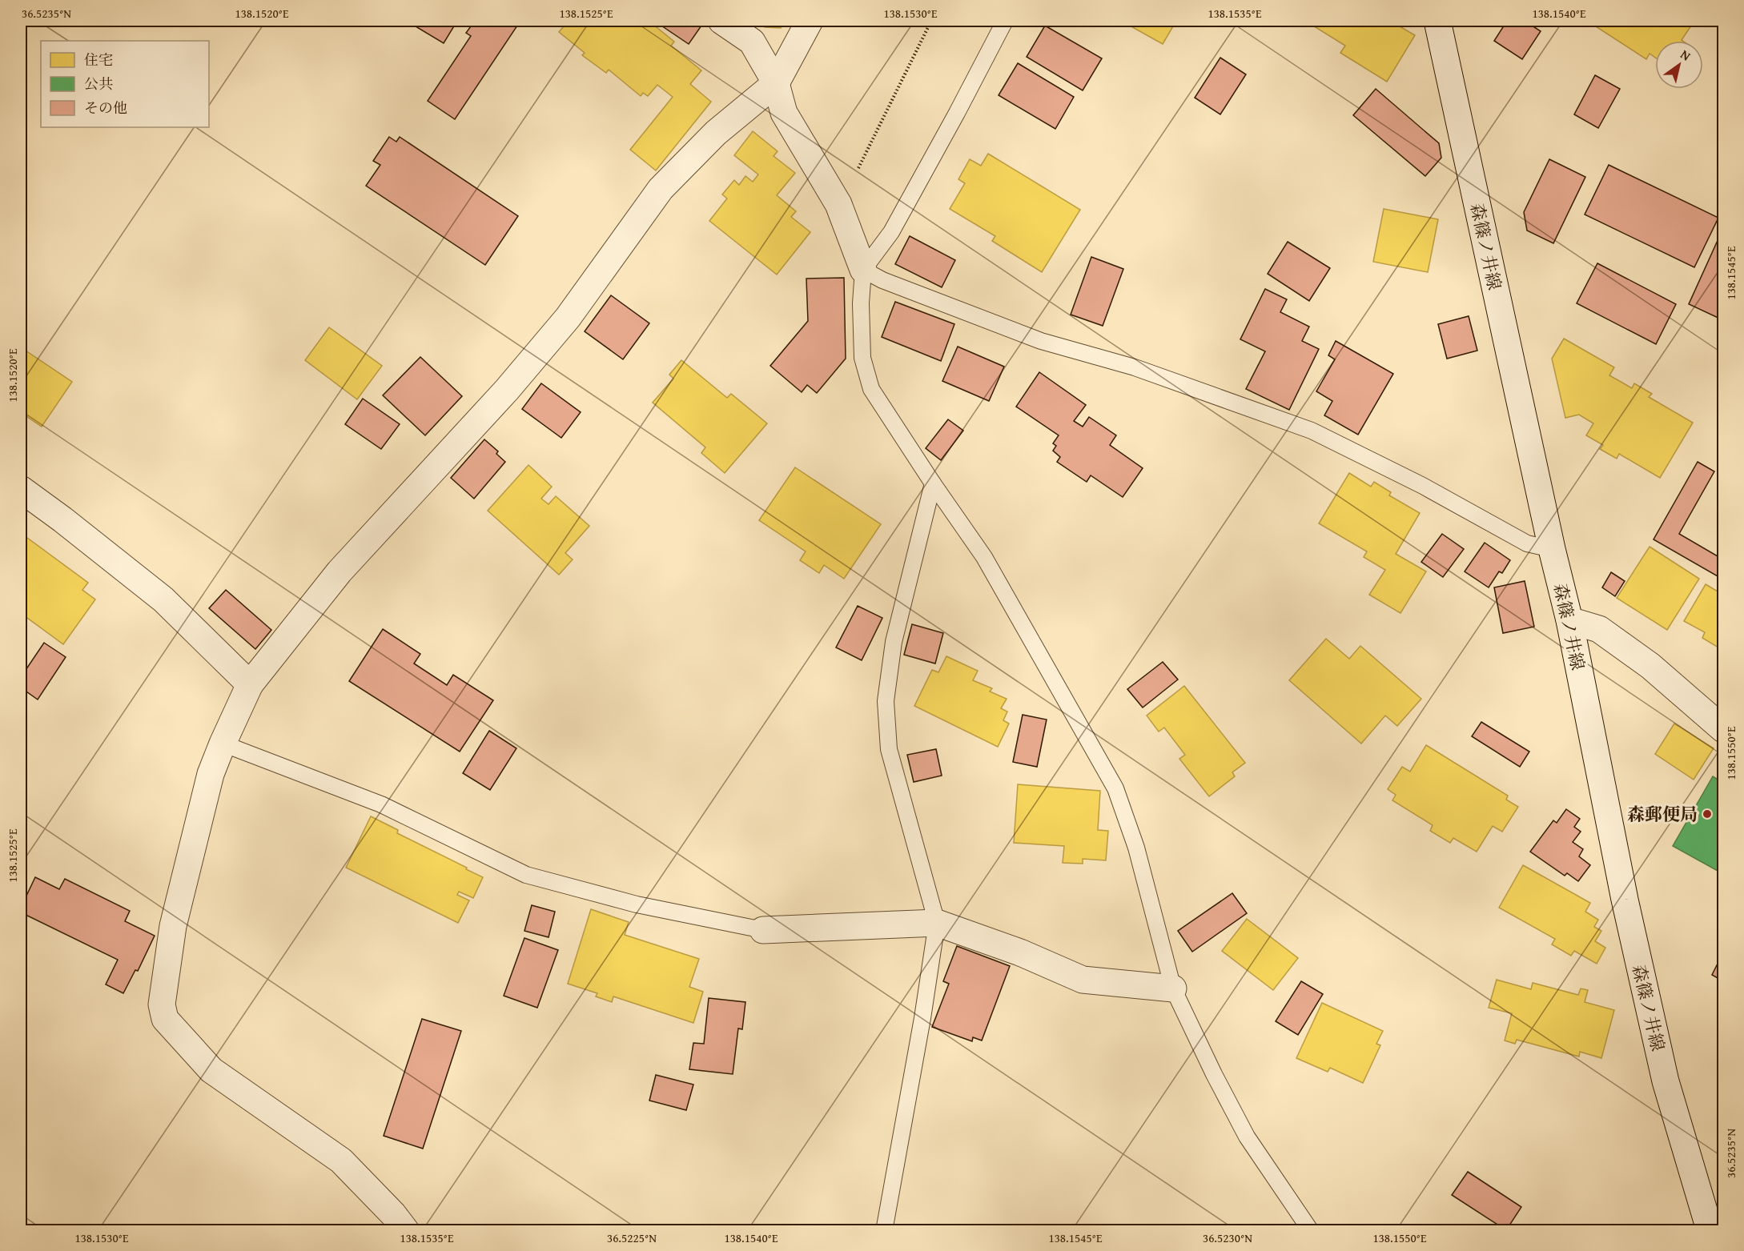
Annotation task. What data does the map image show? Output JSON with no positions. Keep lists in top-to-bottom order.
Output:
{
  "streets": {
    "street": ["森篠ノ井線"]
  },
  "places": ["森郵便局"],
  "legend": ["住宅", "公共", "その他"],
  "north": "top right",
  "coordinates": [
    "36.5235°N",
    "138.1520°E",
    "138.1525°E",
    "138.1530°E",
    "138.1535°E",
    "138.1540°E",
    "138.1545°E",
    "138.1550°E",
    "36.5225°N",
    "36.5230°N"
  ]
}
